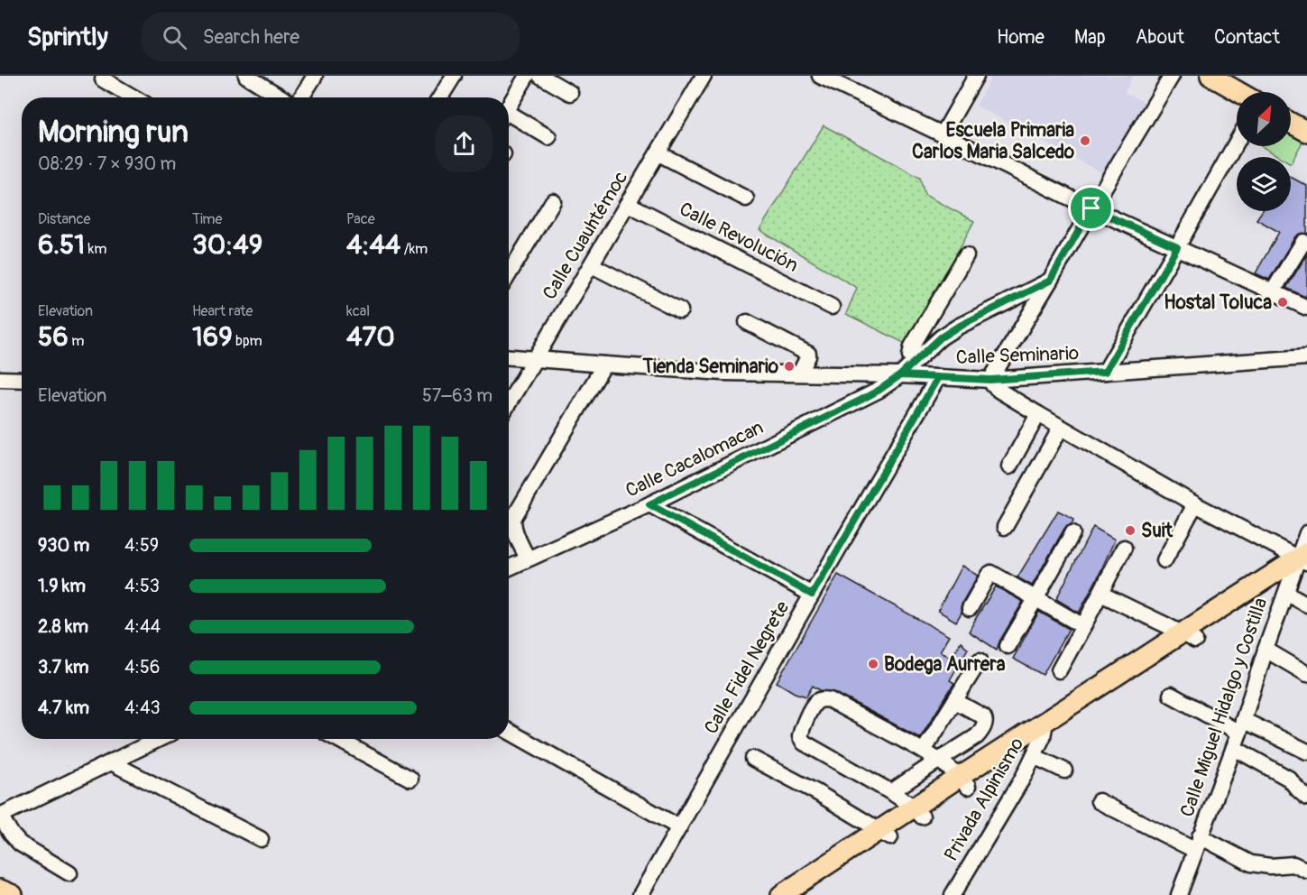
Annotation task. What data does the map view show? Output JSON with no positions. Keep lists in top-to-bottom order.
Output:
{
  "streets": {
    "street": [
      "Calle Cuauhtémoc",
      "Calle Revolución",
      "Calle Seminario",
      "Calle Cacalomacan",
      "Calle Fidel Negrete",
      "Calle Miguel Hidalgo y Costilla",
      "Privada Alpinismo"
    ]
  },
  "crossings": [
    ["Calle Cuauhtémoc", "Calle Revolución"],
    ["Calle Cuauhtémoc", "Calle Seminario"],
    ["Calle Seminario", "Calle Cacalomacan"],
    ["Calle Seminario", "Calle Fidel Negrete"]
  ],
  "places": [
    "Escuela Primaria Carlos Maria Salcedo",
    "Hostal Toluca",
    "Tienda Seminario",
    "Suit",
    "Bodega Aurrera"
  ],
  "north": "top right",
  "page": {
    "header": "Sprintly",
    "search": "Search here",
    "nav": [
      "Home",
      "Map",
      "About",
      "Contact"
    ],
    "heading": ["Morning run", "08:29 · 7 × 930 m"],
    "stats": [
      ["Distance", "6.51 km"],
      ["Time", "30:49"],
      ["Pace", "4:44 /km"],
      ["Elevation", "56 m"],
      ["Heart rate", "169 bpm"],
      ["kcal", "470"]
    ],
    "chart": ["Elevation", "57–63 m"],
    "list": [
      {
        "name": "930 m",
        "note": "4:59"
      },
      {
        "name": "1.9 km",
        "note": "4:53"
      },
      {
        "name": "2.8 km",
        "note": "4:44"
      },
      {
        "name": "3.7 km",
        "note": "4:56"
      },
      {
        "name": "4.7 km",
        "note": "4:43"
      }
    ]
  }
}
